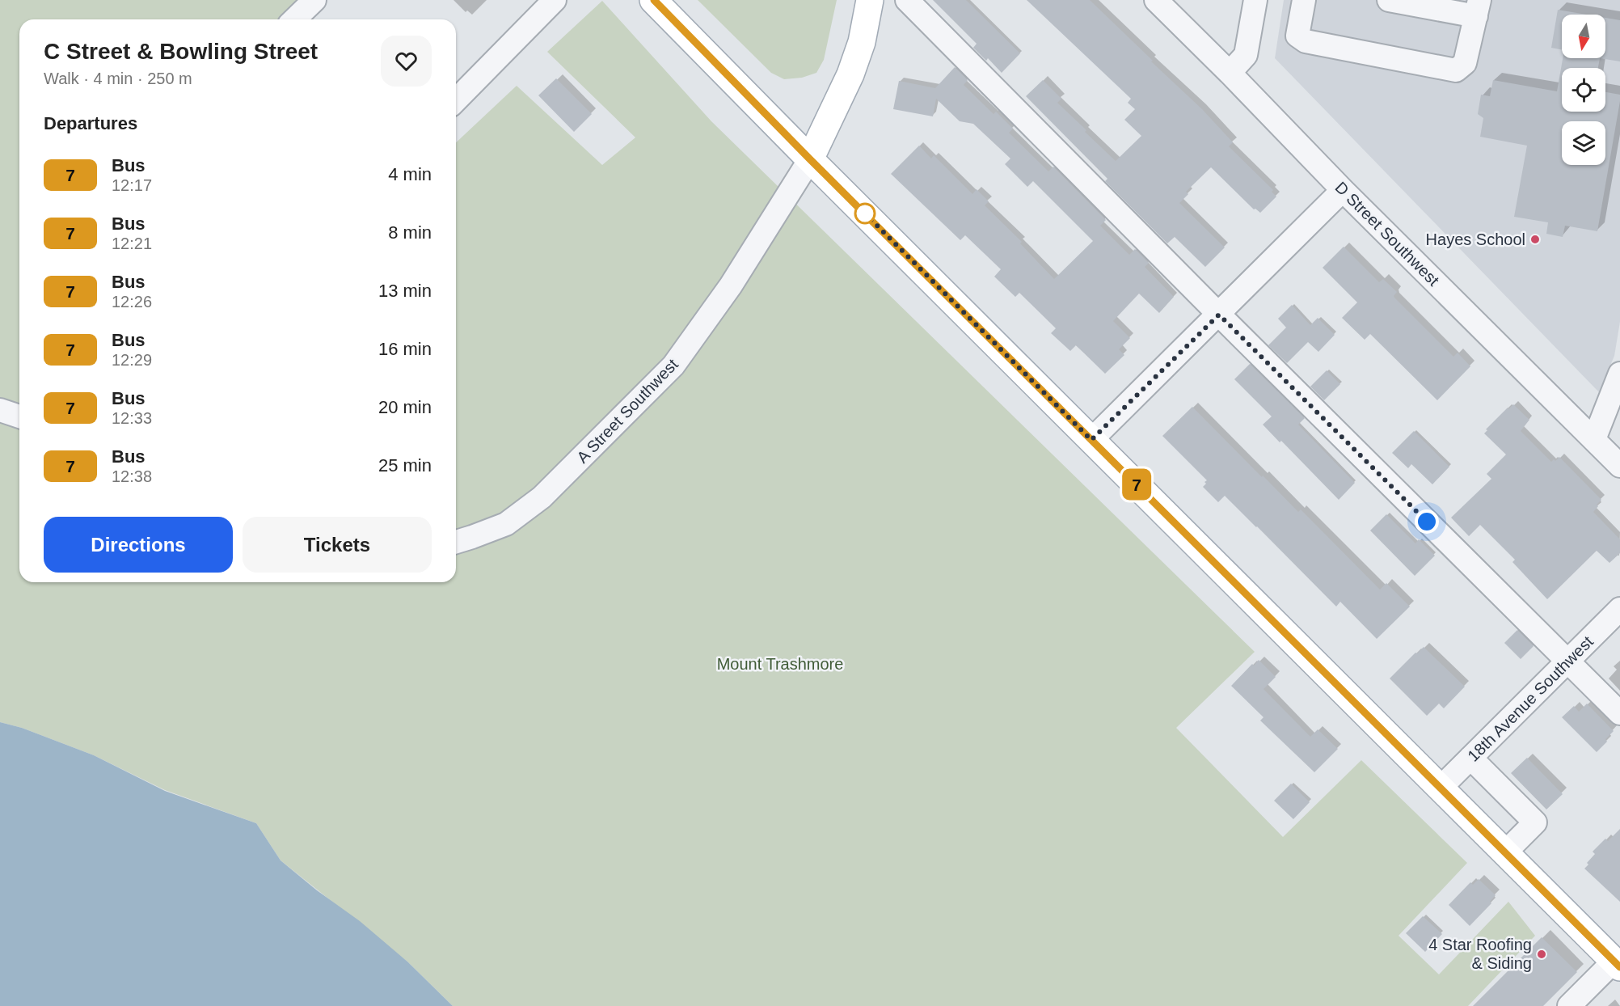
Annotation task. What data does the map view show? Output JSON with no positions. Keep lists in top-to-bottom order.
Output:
{
  "streets": {
    "street": ["D Street Southwest", "A Street Southwest", "18th Avenue Southwest"]
  },
  "parks": ["Mount Trashmore"],
  "places": ["Hayes School", "4 Star Roofing & Siding"],
  "lines": ["bus line 7"],
  "north": "bottom",
  "page": {
    "on_map": "7",
    "heading": [
      ["C Street & Bowling Street", "Walk · 4 min · 250 m"],
      "Departures"
    ],
    "list": [
      {
        "mark": "7",
        "name": "Bus",
        "note": "12:17",
        "value": "4 min"
      },
      {
        "mark": "7",
        "name": "Bus",
        "note": "12:21",
        "value": "8 min"
      },
      {
        "mark": "7",
        "name": "Bus",
        "note": "12:26",
        "value": "13 min"
      },
      {
        "mark": "7",
        "name": "Bus",
        "note": "12:29",
        "value": "16 min"
      },
      {
        "mark": "7",
        "name": "Bus",
        "note": "12:33",
        "value": "20 min"
      },
      {
        "mark": "7",
        "name": "Bus",
        "note": "12:38",
        "value": "25 min"
      }
    ],
    "buttons": ["Directions", "Tickets"]
  }
}
